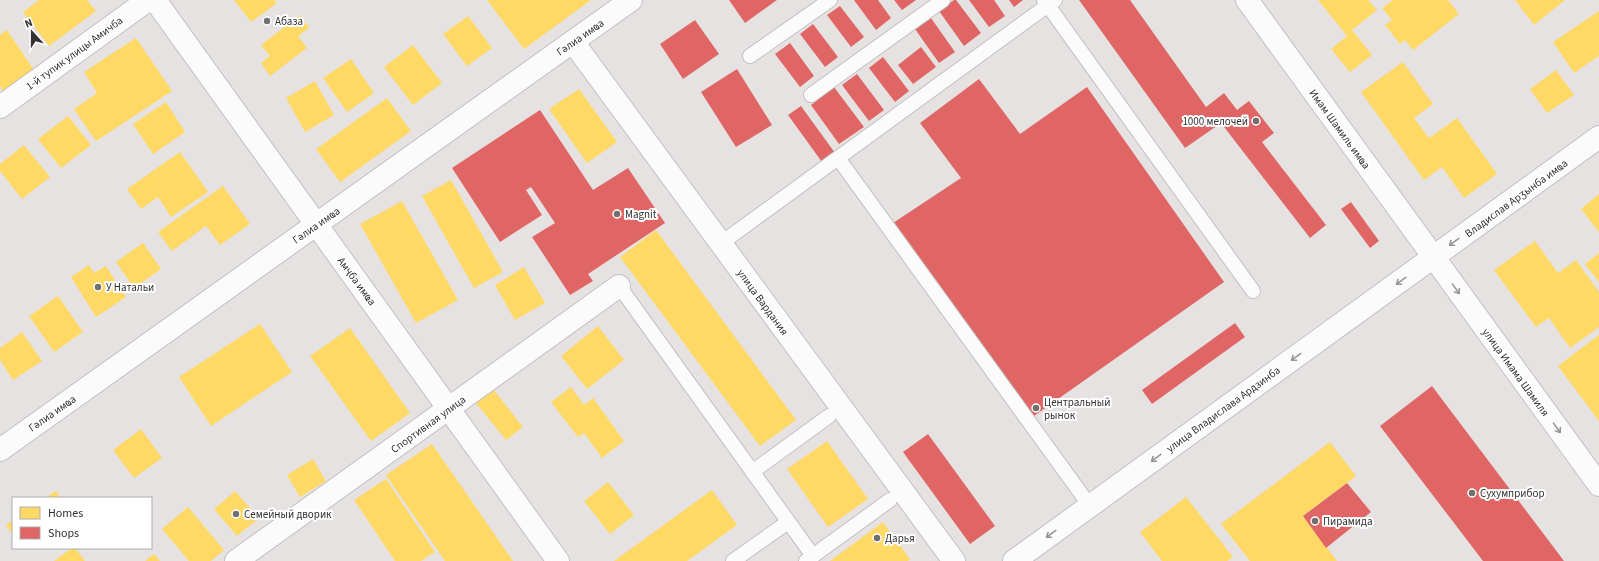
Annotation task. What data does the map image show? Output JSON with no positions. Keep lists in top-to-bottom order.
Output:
{
  "streets": {
    "street": [
      "Гәлиа имҩа",
      "1-й тупик улицы Амичба",
      "Имам Шамиль имҩа",
      "Владислав Арӡынба имҩа",
      "Амҷба имҩа",
      "улица Вардания",
      "улица Имама Шамиля",
      "улица Владислава Ардзинба",
      "Спортивная улица"
    ]
  },
  "crossings": [
    ["Гәлиа имҩа", "Амҷба имҩа"],
    ["Гәлиа имҩа", "улица Вардания"],
    ["Имам Шамиль имҩа", "Владислав Арӡынба имҩа"],
    ["Имам Шамиль имҩа", "улица Имама Шамиля"],
    ["Имам Шамиль имҩа", "улица Владислава Ардзинба"],
    ["Владислав Арӡынба имҩа", "улица Имама Шамиля"],
    ["Владислав Арӡынба имҩа", "улица Владислава Ардзинба"],
    ["Амҷба имҩа", "Спортивная улица"],
    ["улица Имама Шамиля", "улица Владислава Ардзинба"]
  ],
  "one_way": ["Владислав Арӡынба имҩа", "улица Имама Шамиля", "улица Владислава Ардзинба"],
  "places": [
    "Абаза",
    "1000 мелочей",
    "Magnit",
    "У Натальи",
    "Центральный рынок",
    "Сухумприбор",
    "Семейный дворик",
    "Пирамида",
    "Дарья"
  ],
  "legend": ["Homes", "Shops"],
  "north": "top"
}
